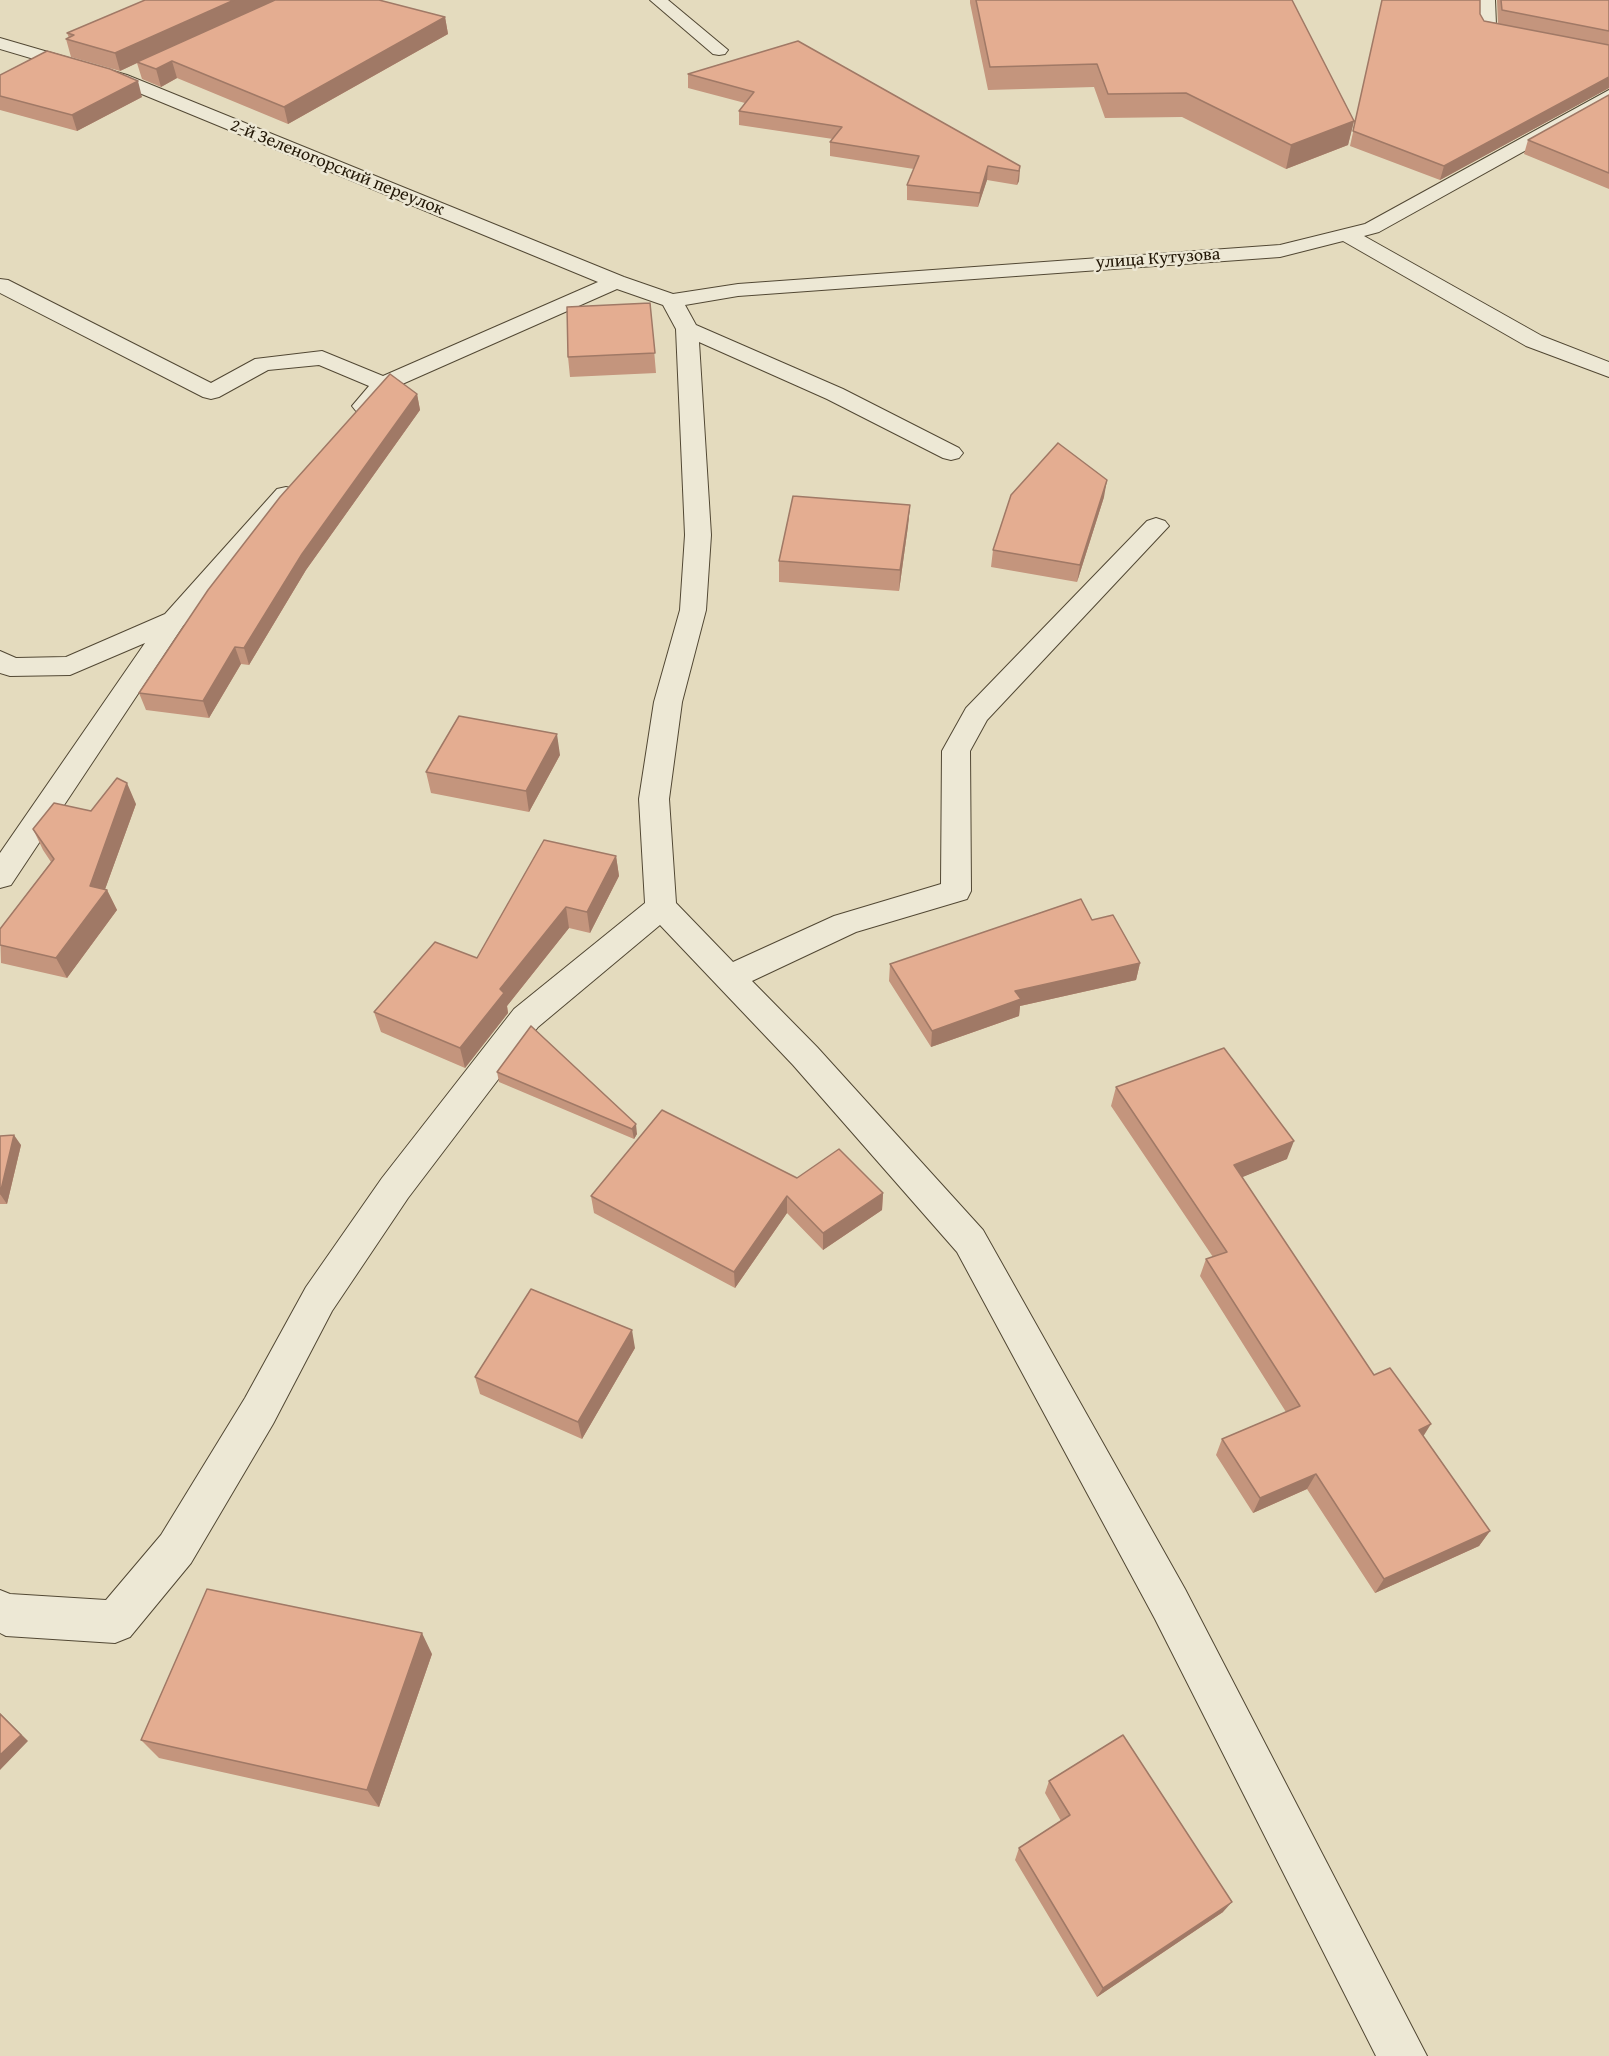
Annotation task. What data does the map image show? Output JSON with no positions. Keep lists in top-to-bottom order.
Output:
{
  "streets": {
    "street": ["2-й Зеленогорский переулок", "улица Кутузова"]
  },
  "crossings": [
    ["2-й Зеленогорский переулок", "улица Кутузова"]
  ]
}
